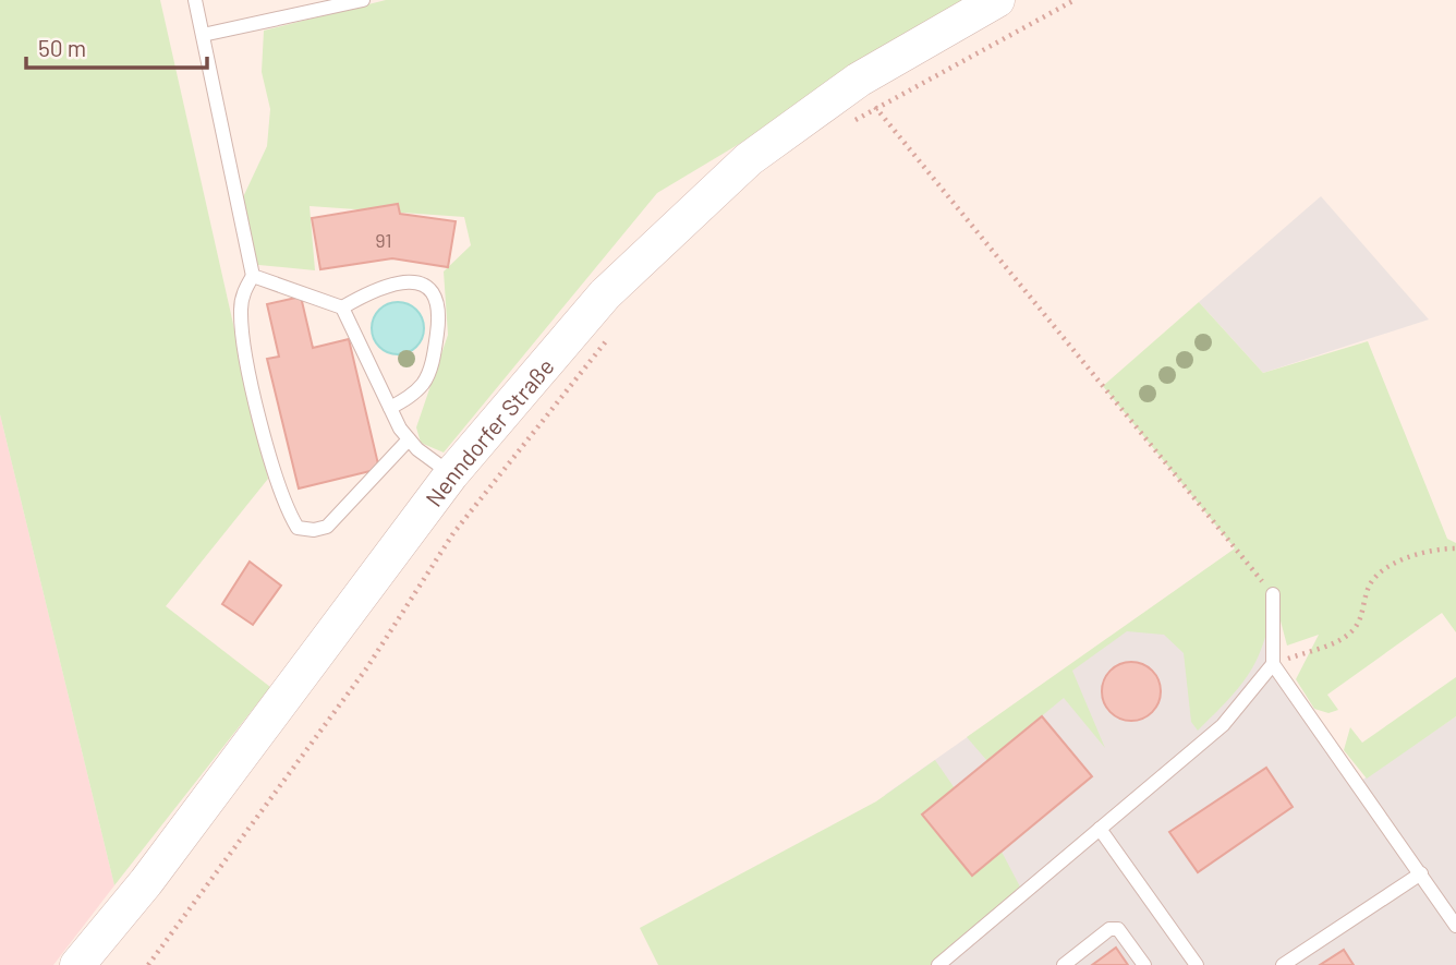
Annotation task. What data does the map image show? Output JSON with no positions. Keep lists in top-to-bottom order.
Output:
{
  "streets": {
    "street": ["Nenndorfer Straße"]
  },
  "house_numbers": ["91"],
  "scale_bar": "50 m"
}
